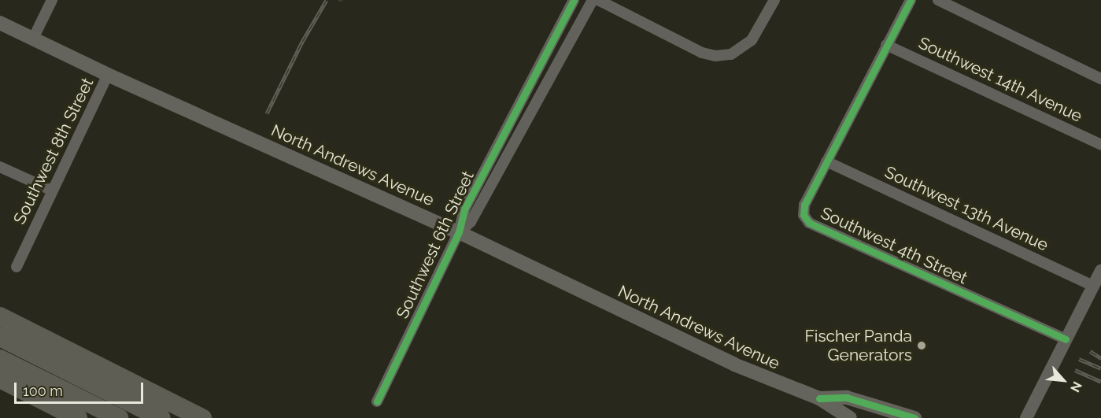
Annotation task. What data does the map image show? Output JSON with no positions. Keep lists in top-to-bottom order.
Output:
{
  "streets": {
    "main road": ["North Andrews Avenue"],
    "street": [
      "Southwest 14th Avenue",
      "Southwest 8th Street",
      "Southwest 13th Avenue",
      "Southwest 6th Street",
      "Southwest 4th Street"
    ]
  },
  "crossings": [
    ["Southwest 14th Avenue", "Southwest 4th Street"],
    ["Southwest 8th Street", "North Andrews Avenue"],
    ["North Andrews Avenue", "Southwest 6th Street"],
    ["Southwest 13th Avenue", "Southwest 4th Street"]
  ],
  "places": ["Fischer Panda Generators"],
  "scale_bar": "100 m",
  "north": "bottom right"
}
